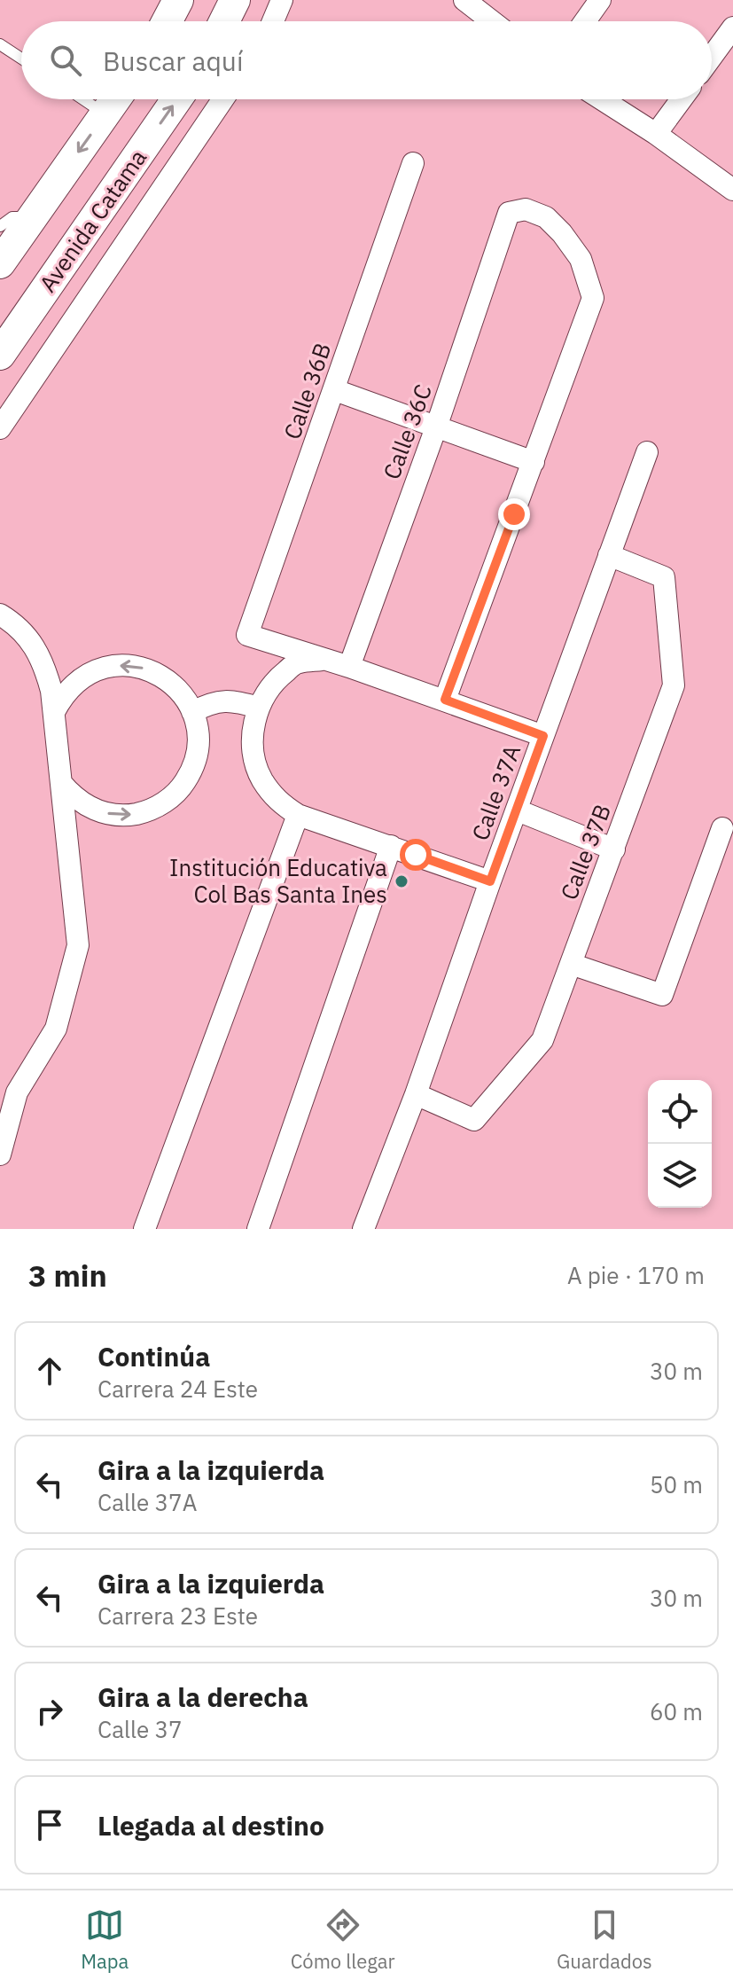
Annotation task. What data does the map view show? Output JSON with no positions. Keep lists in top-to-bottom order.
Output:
{
  "streets": {
    "main road": ["Avenida Catama"],
    "street": [
      "Calle 36B",
      "Calle 36C",
      "Calle 37A",
      "Calle 37B"
    ]
  },
  "crossings": [
    ["Calle 37A", "Calle 37B"]
  ],
  "places": ["Institución Educativa Col Bas Santa Ines"],
  "page": {
    "search": "Buscar aquí",
    "heading": ["3 min", "A pie · 170 m"],
    "list": [
      ["Continúa", "Carrera 24 Este", "30 m"],
      ["Gira a la izquierda", "Calle 37A", "50 m"],
      ["Gira a la izquierda", "Carrera 23 Este", "30 m"],
      ["Gira a la derecha", "Calle 37", "60 m"],
      "Llegada al destino"
    ],
    "nav": ["Mapa", "Cómo llegar", "Guardados"]
  }
}
